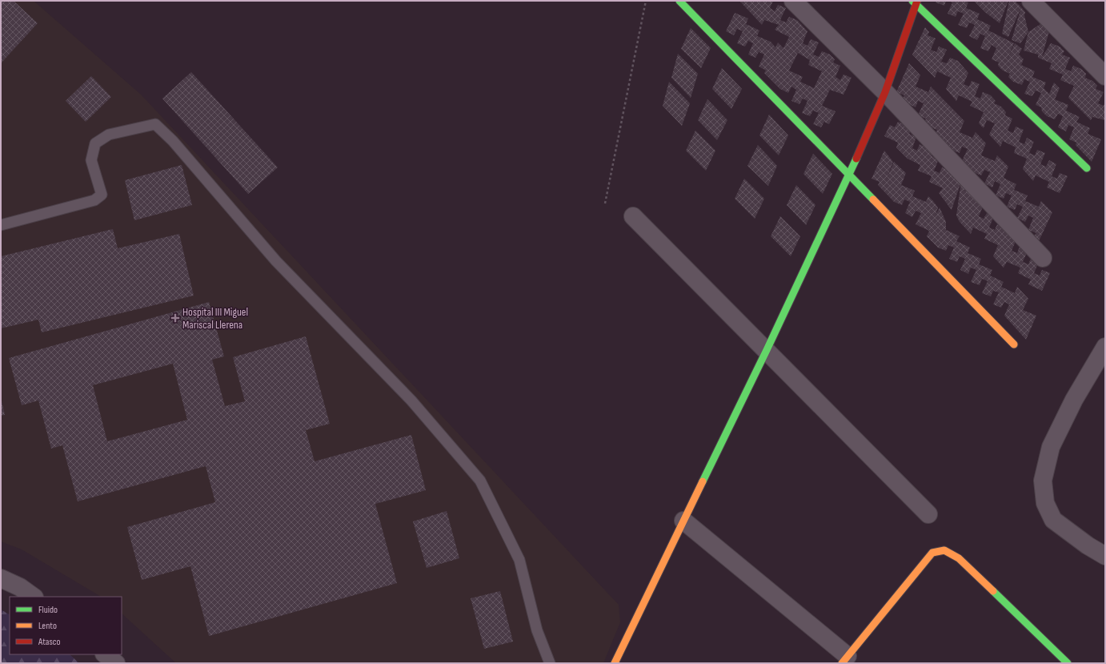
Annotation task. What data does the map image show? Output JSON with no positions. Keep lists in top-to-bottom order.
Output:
{
  "places": {
    "health": ["Hospital III Miguel Mariscal Llerena"]
  },
  "legend": ["Fluido", "Lento", "Atasco"]
}
